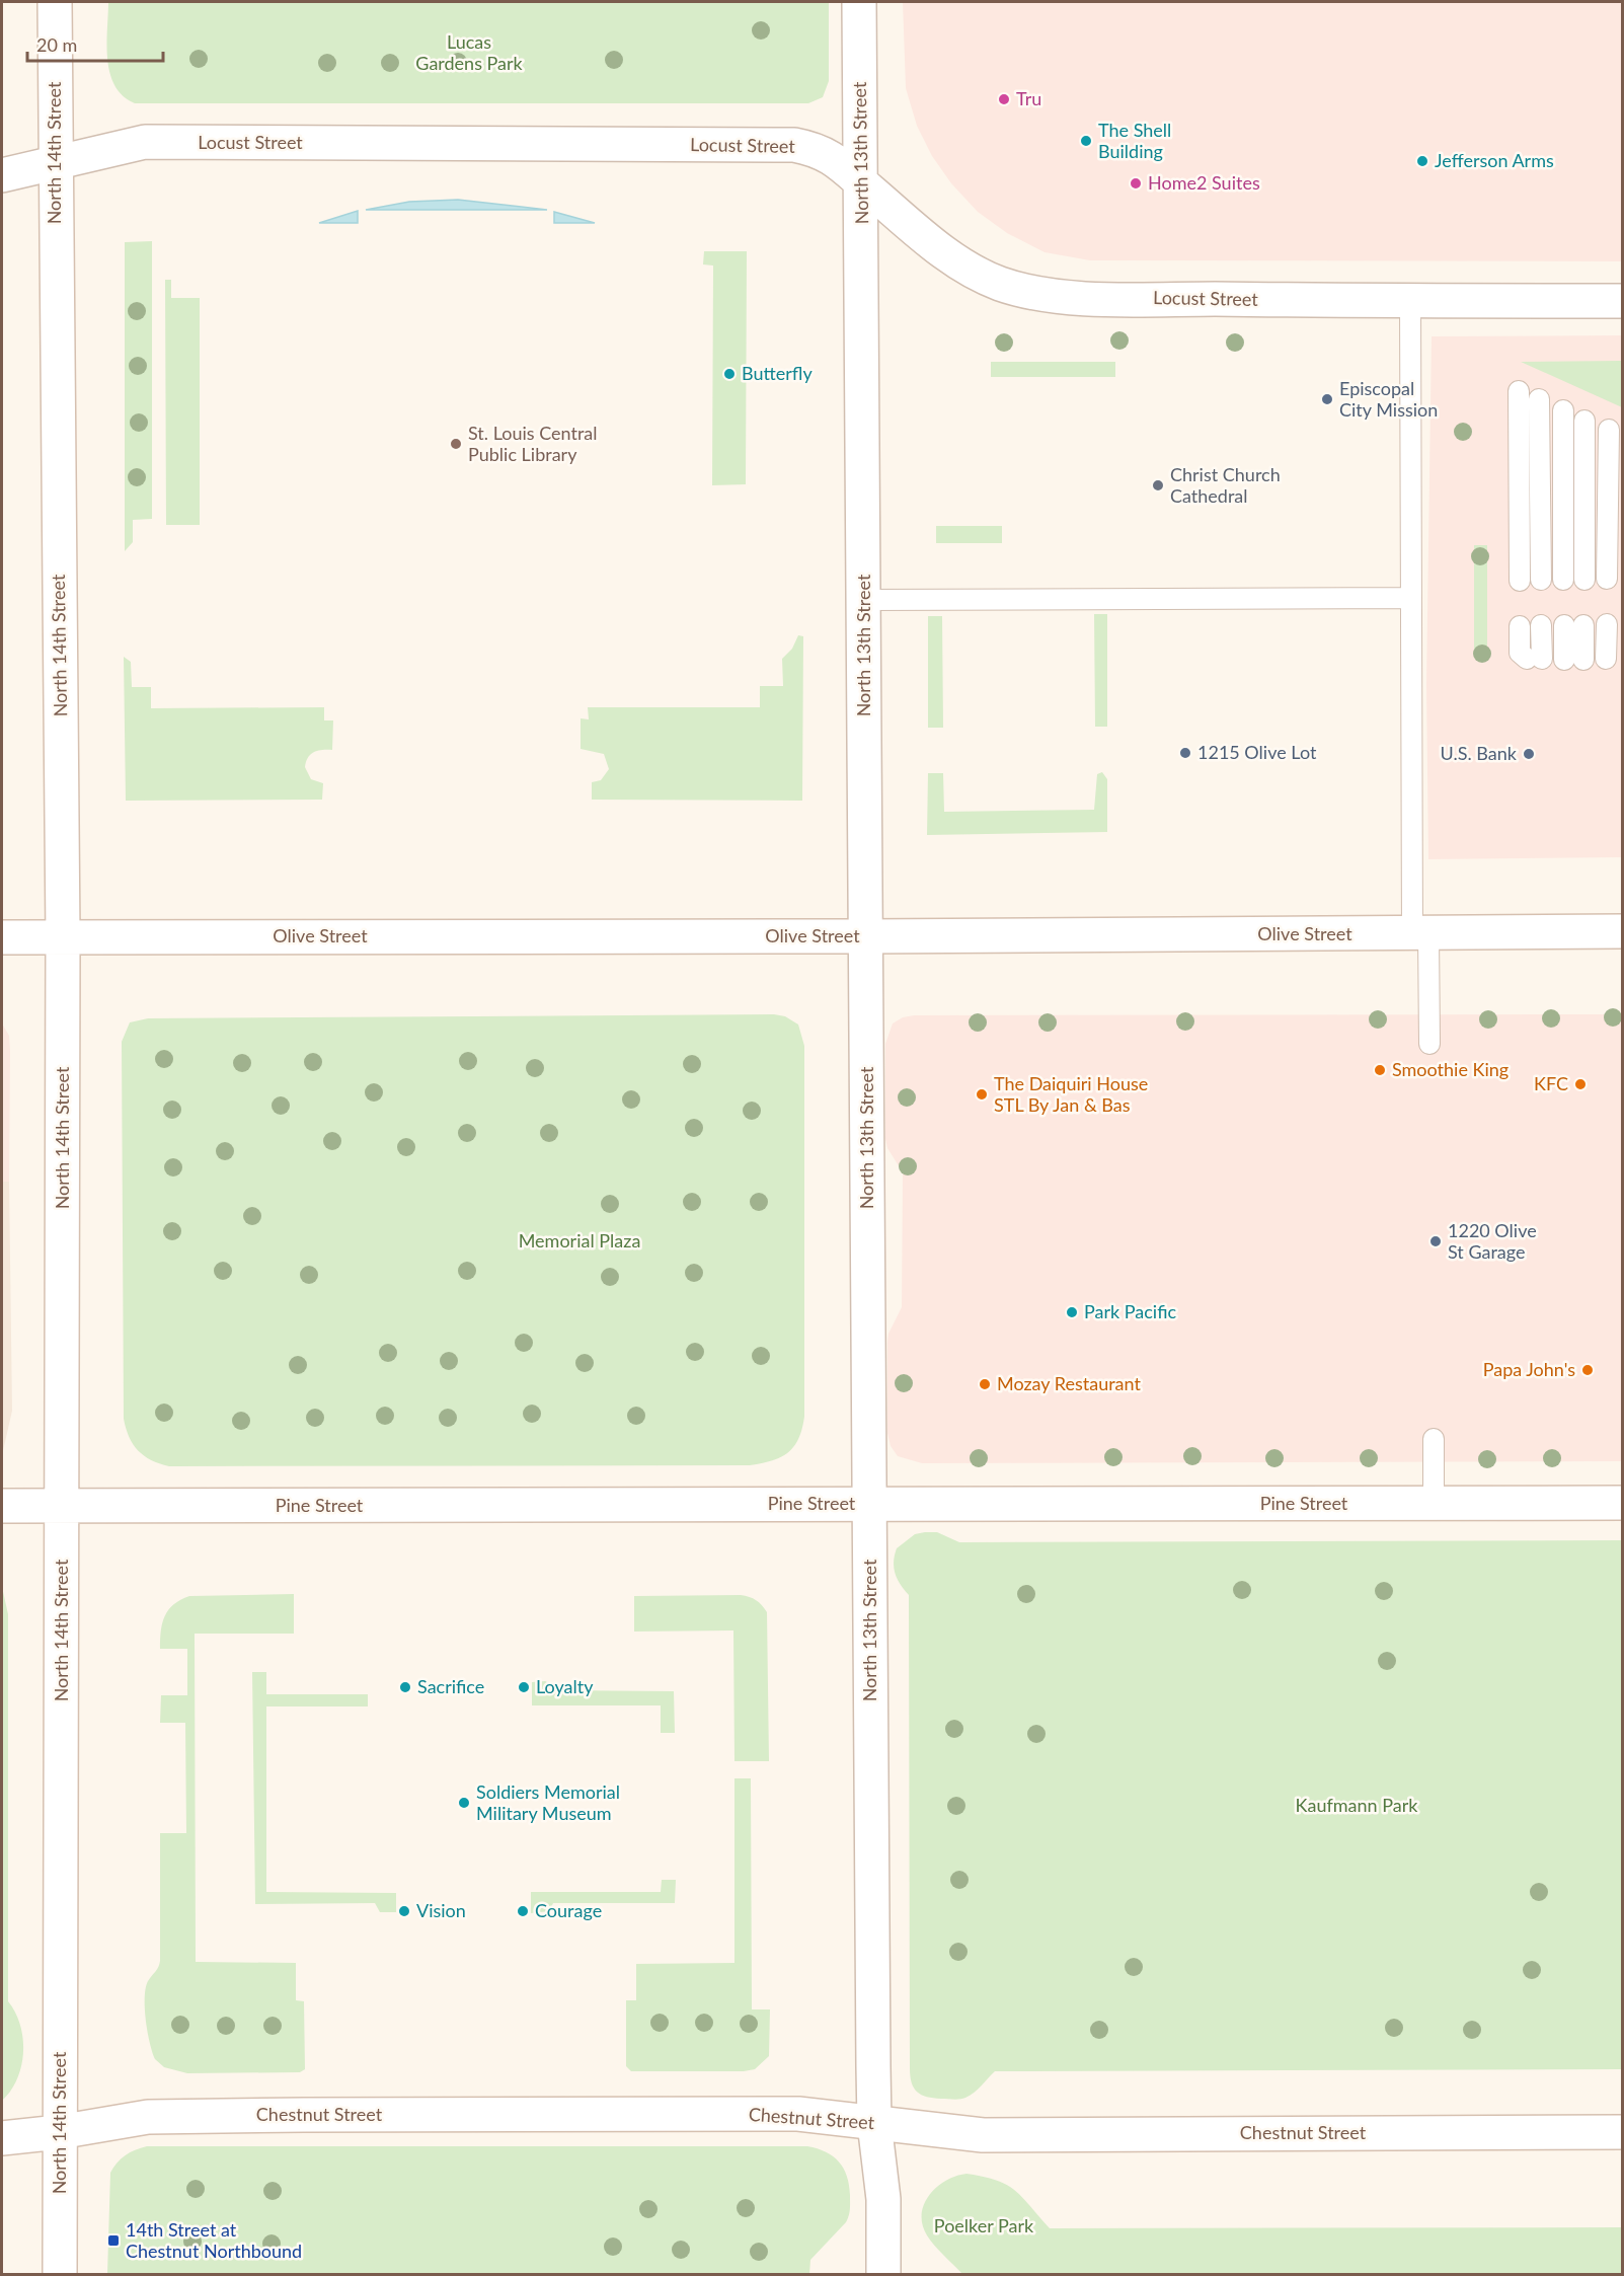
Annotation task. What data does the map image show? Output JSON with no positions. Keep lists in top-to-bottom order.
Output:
{
  "streets": {
    "street": [
      "Locust Street",
      "North 14th Street",
      "North 13th Street",
      "Olive Street",
      "Pine Street",
      "Chestnut Street"
    ]
  },
  "crossings": [
    ["Locust Street", "North 14th Street"],
    ["Locust Street", "North 13th Street"],
    ["North 14th Street", "Olive Street"],
    ["North 14th Street", "Pine Street"],
    ["North 14th Street", "Chestnut Street"],
    ["North 13th Street", "Olive Street"],
    ["North 13th Street", "Pine Street"],
    ["North 13th Street", "Chestnut Street"]
  ],
  "parks": [
    "Lucas Gardens Park",
    "Memorial Plaza",
    "Kaufmann Park",
    "Poelker Park"
  ],
  "places": {
    "other": [
      "Tru",
      "The Shell Building",
      "Jefferson Arms",
      "Home2 Suites",
      "Butterfly",
      "Episcopal City Mission",
      "St. Louis Central Public Library",
      "Christ Church Cathedral",
      "1215 Olive Lot",
      "U.S. Bank",
      "Smoothie King",
      "KFC",
      "The Daiquiri House STL By Jan & Bas",
      "1220 Olive St Garage",
      "Park Pacific",
      "Papa John's",
      "Mozay Restaurant",
      "Sacrifice",
      "Loyalty",
      "Soldiers Memorial Military Museum",
      "Vision",
      "Courage"
    ],
    "transit": ["14th Street at Chestnut Northbound"]
  },
  "scale_bar": "20 m"
}
